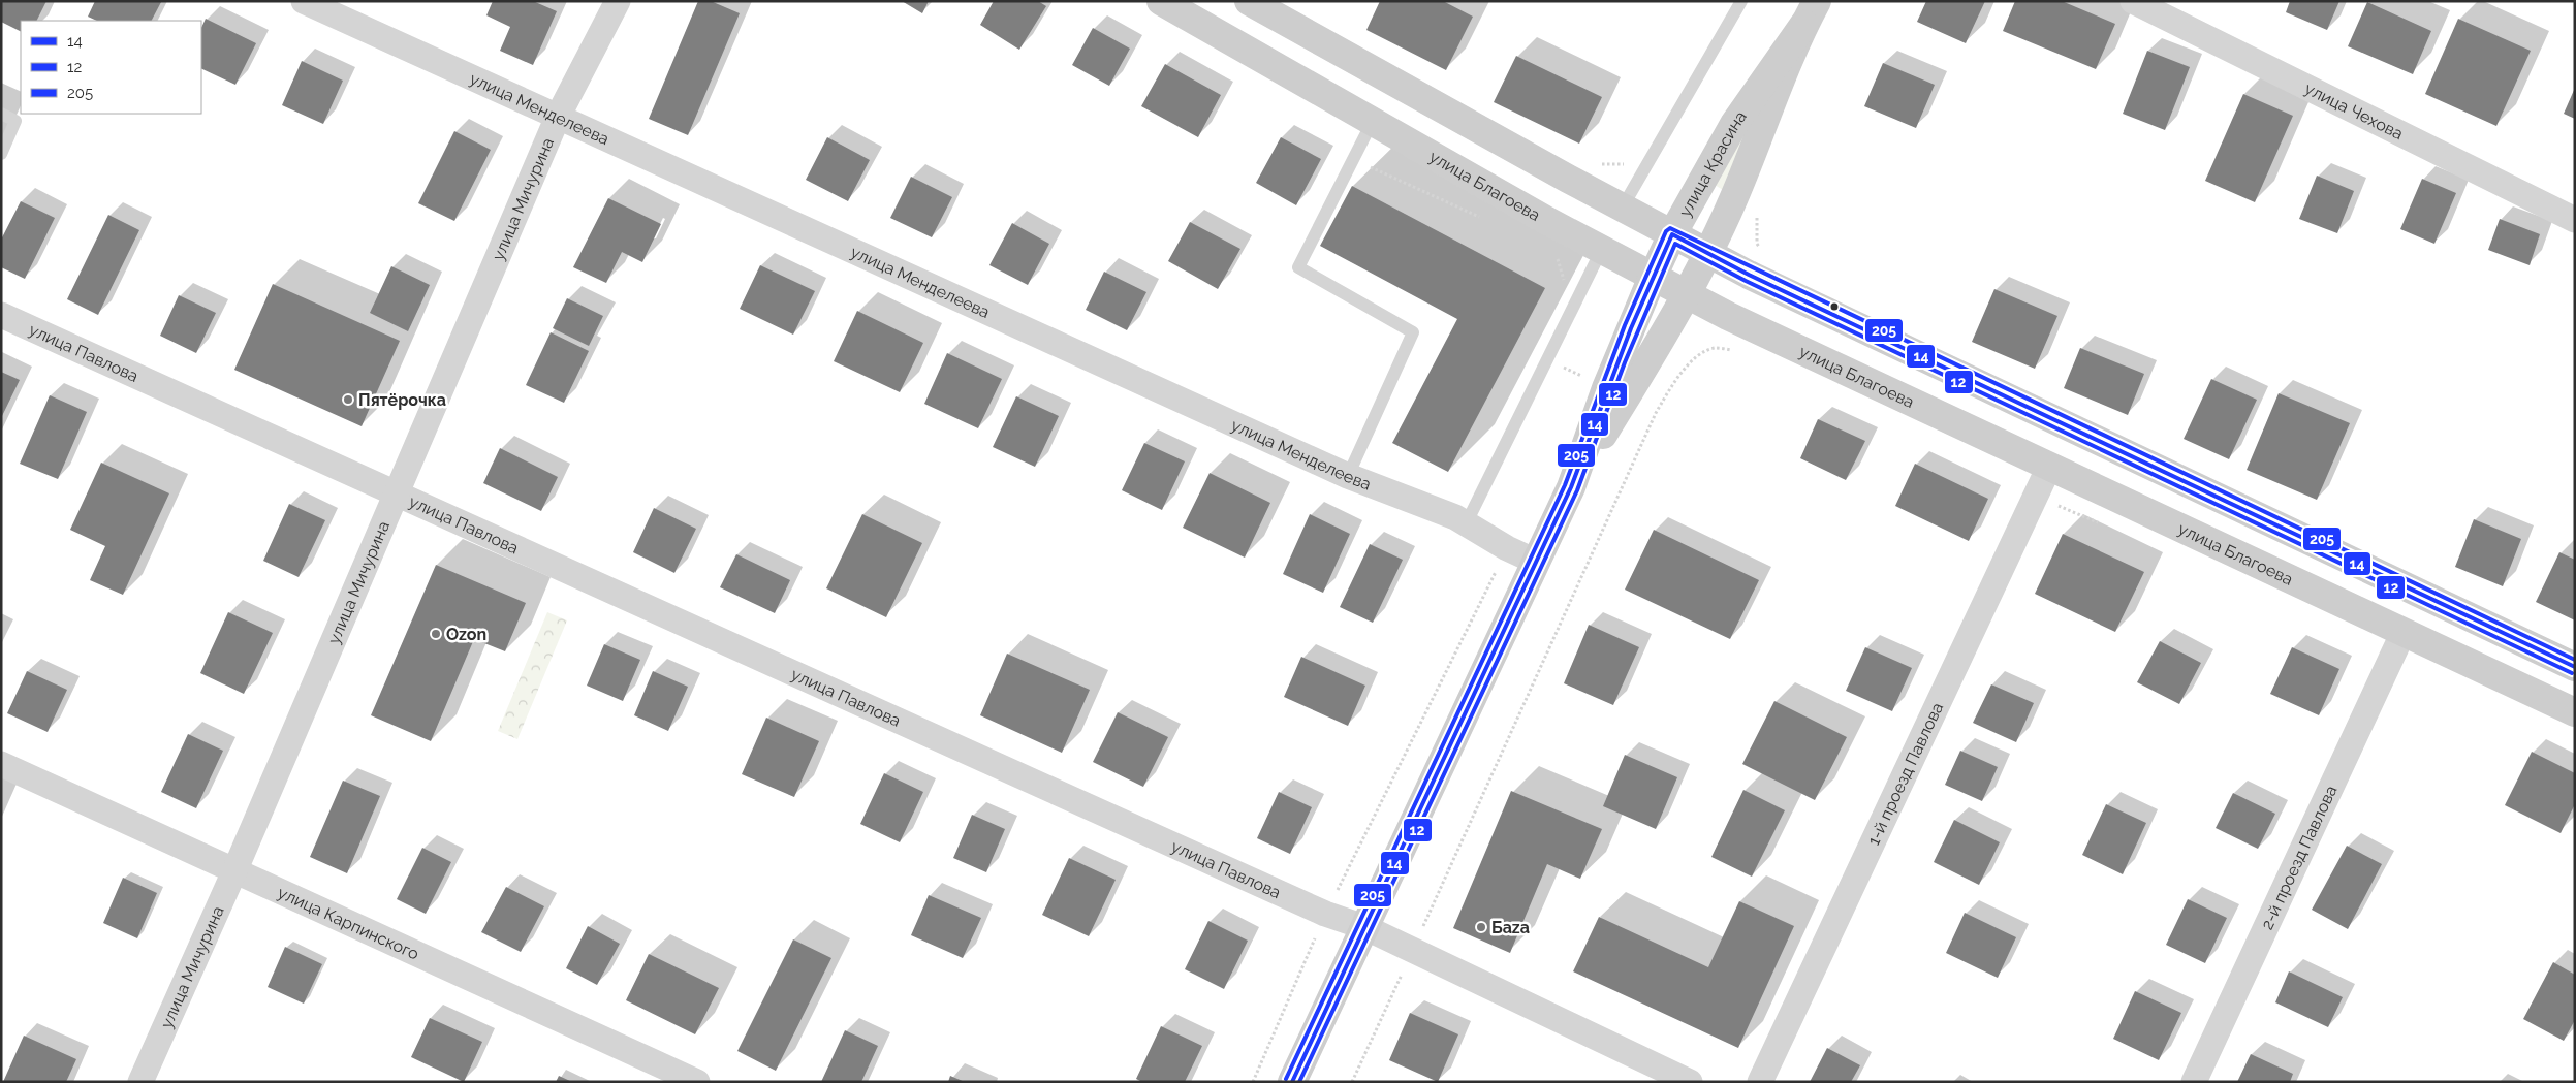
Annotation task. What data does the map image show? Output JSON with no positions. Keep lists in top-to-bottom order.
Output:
{
  "streets": {
    "main road": ["улица Красина", "улица Благоева"],
    "street": [
      "улица Менделеева",
      "улица Чехова",
      "улица Мичурина",
      "улица Павлова",
      "1-й проезд Павлова",
      "2-й проезд Павлова",
      "улица Карпинского"
    ]
  },
  "crossings": [
    ["улица Менделеева", "улица Красина"],
    ["улица Менделеева", "улица Мичурина"],
    ["улица Красина", "улица Благоева"],
    ["улица Красина", "улица Павлова"],
    ["улица Благоева", "1-й проезд Павлова"],
    ["улица Благоева", "2-й проезд Павлова"],
    ["улица Мичурина", "улица Павлова"],
    ["улица Мичурина", "улица Карпинского"]
  ],
  "places": ["Пятёрочка", "Ozon", "Баza"],
  "lines": ["transit line 205", "transit line 14", "transit line 12"],
  "legend": ["14", "12", "205"]
}
